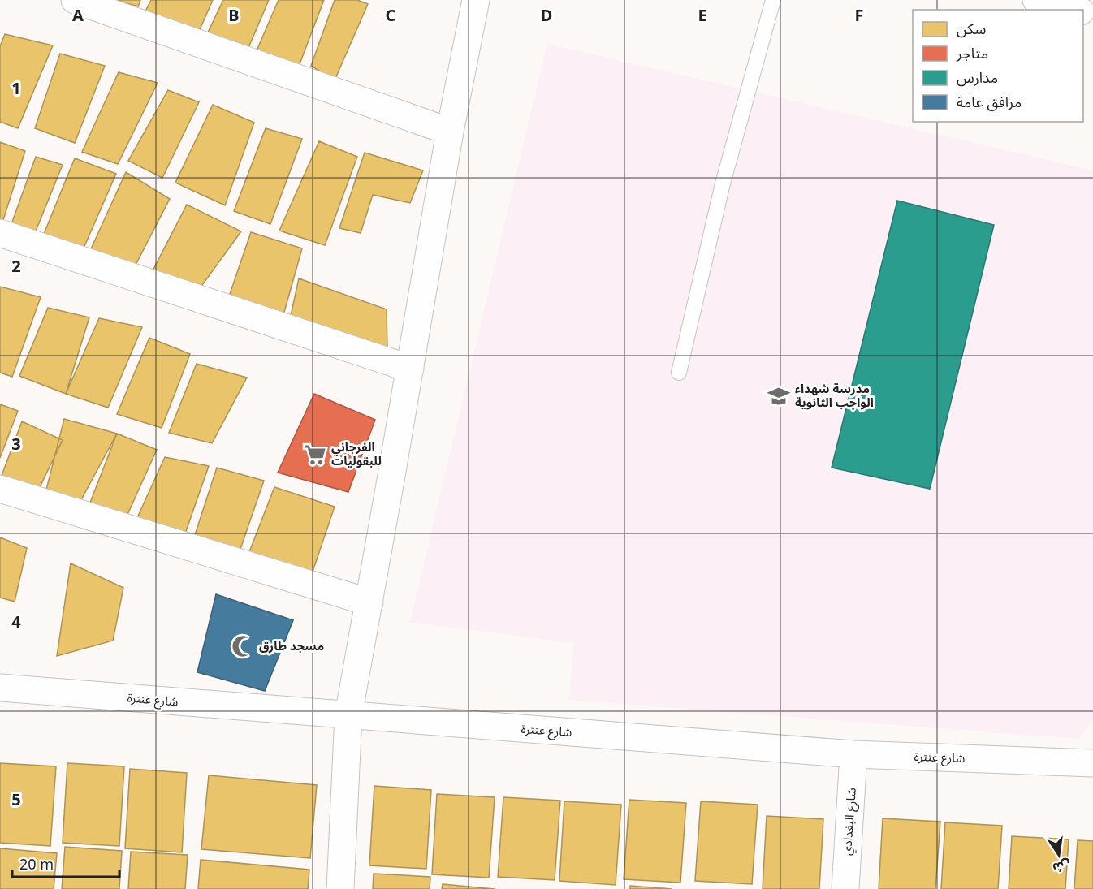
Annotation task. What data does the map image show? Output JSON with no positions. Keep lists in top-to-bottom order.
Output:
{
  "streets": {
    "street": ["شارع عنترة", "شارع البغدادي"]
  },
  "crossings": [
    ["شارع عنترة", "شارع البغدادي"]
  ],
  "places": {
    "school or university": ["مدرسة شهداء الواجب الثانوية"],
    "supermarket": ["الفرجاني للبقوليات"],
    "mosque": ["مسجد طارق"]
  },
  "legend": [
    "سكن",
    "متاجر",
    "مدارس",
    "مرافق عامة"
  ],
  "scale_bar": "20 m",
  "north": "bottom",
  "grid": {
    "columns": [
      "A",
      "B",
      "C",
      "D",
      "E",
      "F"
    ],
    "rows": [
      "1",
      "2",
      "3",
      "4",
      "5"
    ]
  }
}
